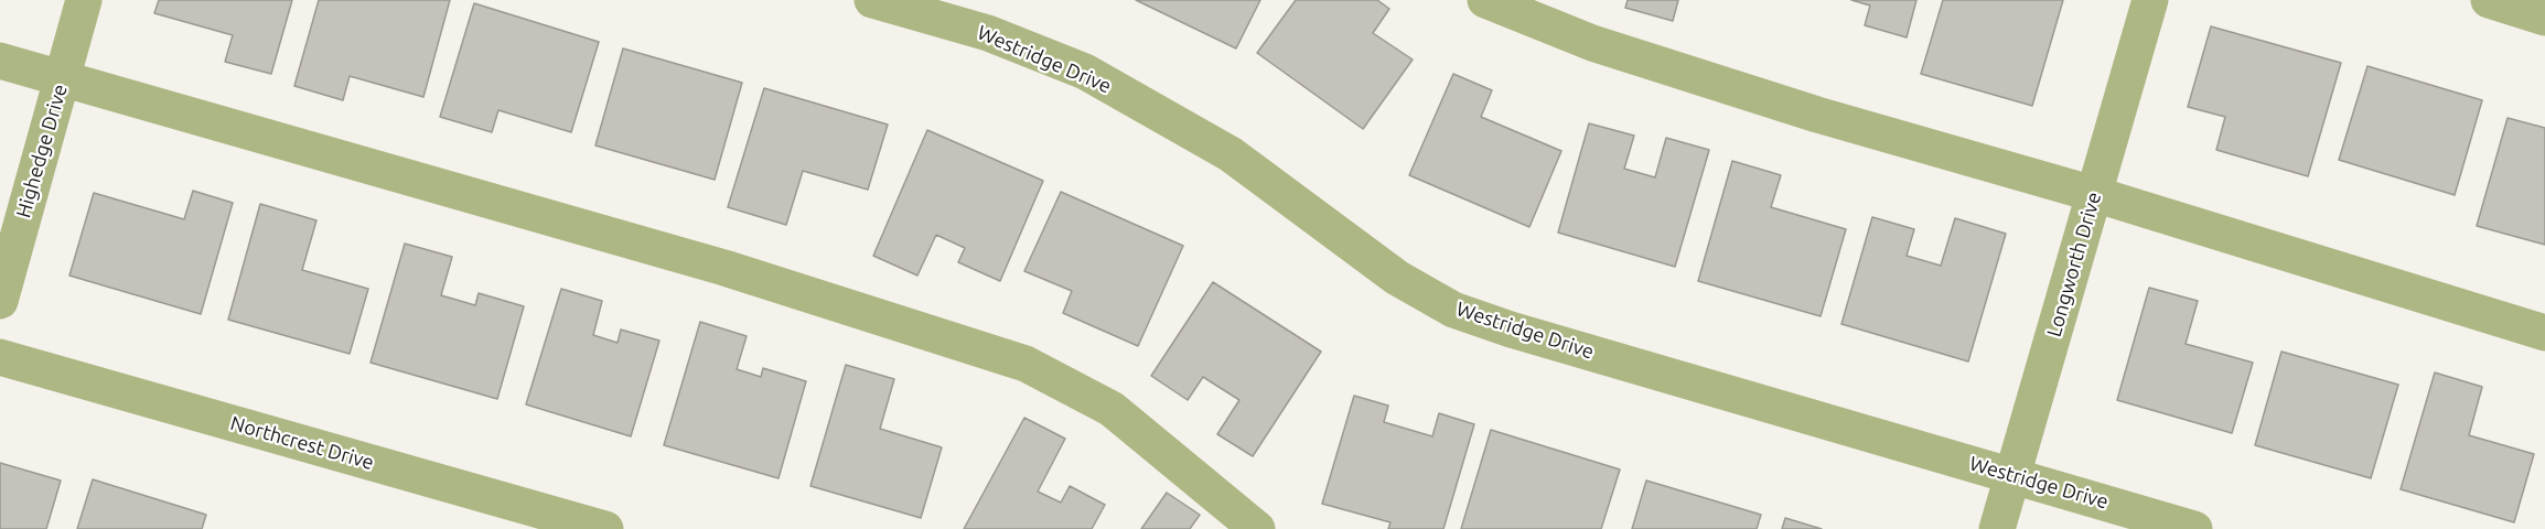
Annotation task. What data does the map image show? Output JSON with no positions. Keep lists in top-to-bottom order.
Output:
{
  "streets": {
    "street": [
      "Westridge Drive",
      "Highedge Drive",
      "Longworth Drive",
      "Northcrest Drive"
    ]
  },
  "crossings": [
    ["Westridge Drive", "Longworth Drive"]
  ]
}
